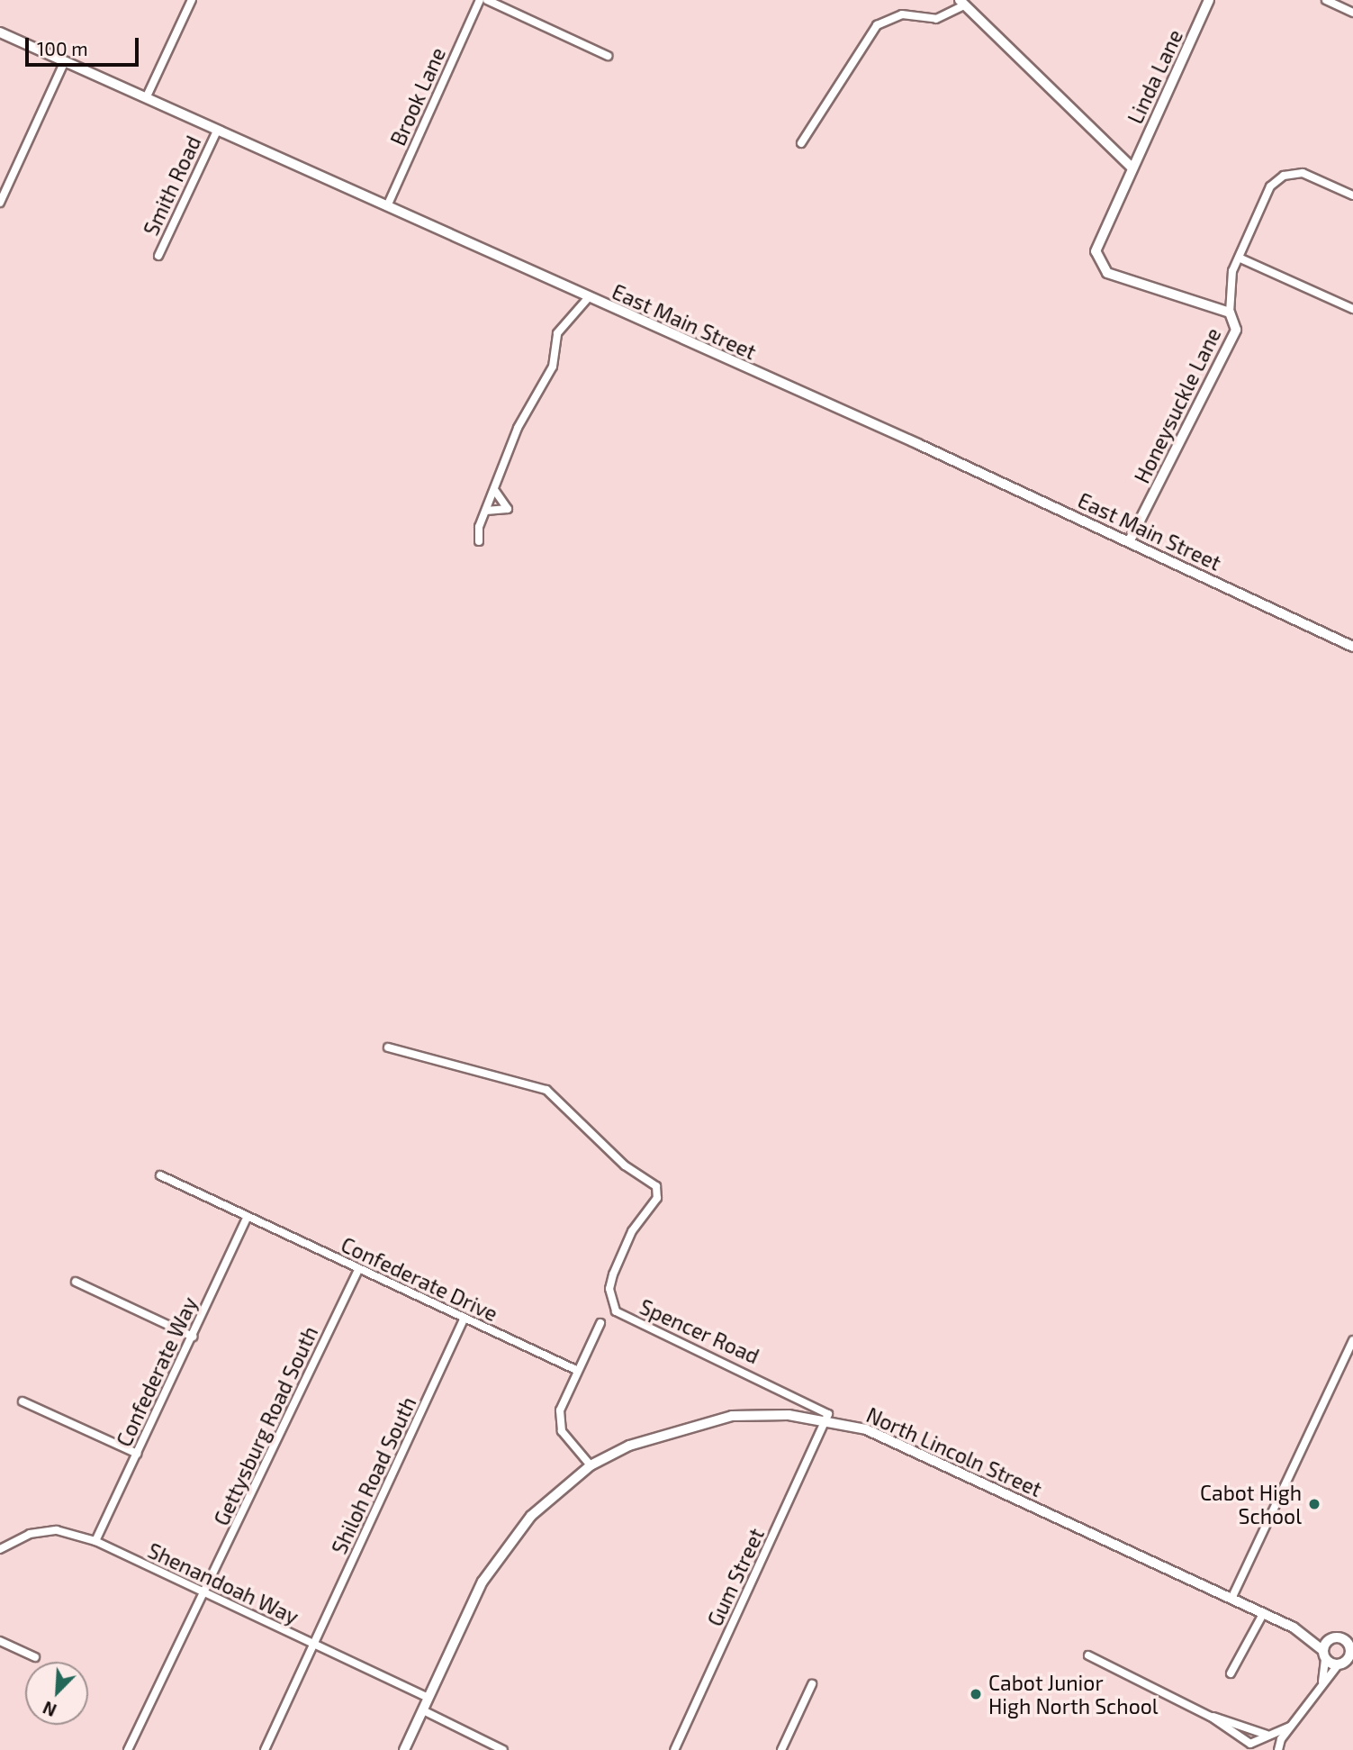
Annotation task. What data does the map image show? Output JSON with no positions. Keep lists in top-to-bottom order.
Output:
{
  "streets": {
    "street": [
      "Linda Lane",
      "Brook Lane",
      "Smith Road",
      "East Main Street",
      "Honeysuckle Lane",
      "Confederate Drive",
      "Spencer Road",
      "Confederate Way",
      "Gettysburg Road South",
      "North Lincoln Street",
      "Shiloh Road South",
      "Gum Street",
      "Shenandoah Way"
    ]
  },
  "crossings": [
    ["Linda Lane", "Honeysuckle Lane"],
    ["Brook Lane", "East Main Street"],
    ["Smith Road", "East Main Street"],
    ["East Main Street", "Honeysuckle Lane"],
    ["Confederate Drive", "Confederate Way"],
    ["Confederate Drive", "Gettysburg Road South"],
    ["Confederate Drive", "Shiloh Road South"],
    ["Spencer Road", "North Lincoln Street"],
    ["Spencer Road", "Gum Street"],
    ["Confederate Way", "Shenandoah Way"],
    ["Gettysburg Road South", "Shenandoah Way"],
    ["North Lincoln Street", "Gum Street"],
    ["North Lincoln Street", "Shenandoah Way"],
    ["Shiloh Road South", "Shenandoah Way"]
  ],
  "places": ["Cabot High School", "Cabot Junior High North School"],
  "scale_bar": "100 m",
  "north": "bottom left"
}
